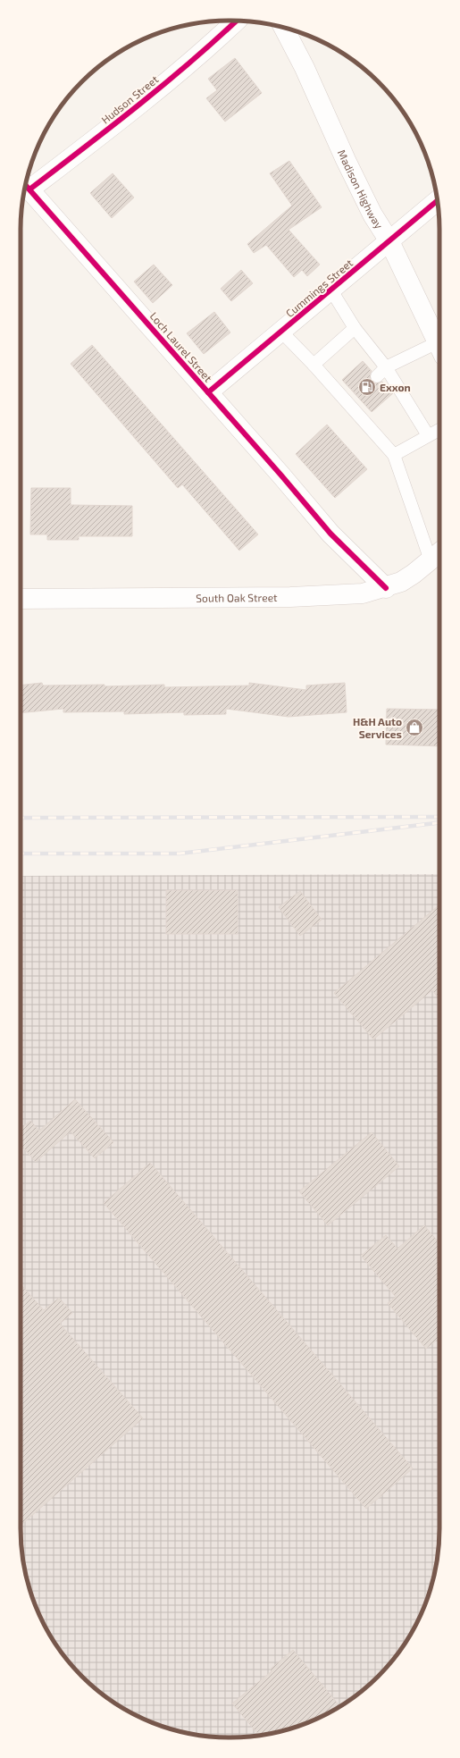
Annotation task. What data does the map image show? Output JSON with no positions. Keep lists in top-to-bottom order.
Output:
{
  "streets": {
    "street": [
      "Hudson Street",
      "Madison Highway",
      "Cummings Street",
      "Loch Laurel Street",
      "South Oak Street"
    ]
  },
  "crossings": [
    ["Madison Highway", "Cummings Street"],
    ["Cummings Street", "Loch Laurel Street"],
    ["Loch Laurel Street", "South Oak Street"]
  ],
  "places": {
    "fuel station": ["Exxon"],
    "shop": ["H&H Auto Services"]
  }
}
